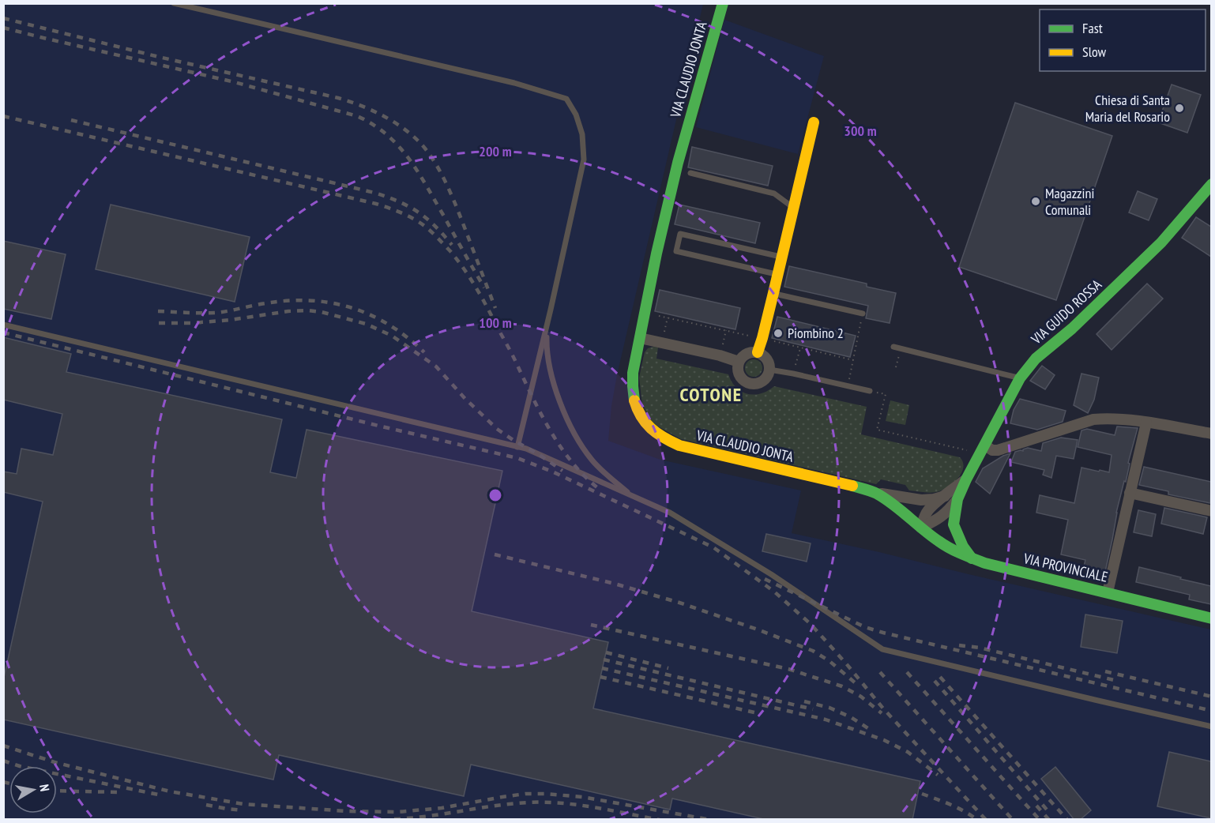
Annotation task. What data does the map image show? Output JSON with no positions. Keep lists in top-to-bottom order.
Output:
{
  "streets": {
    "street": ["VIA CLAUDIO JONTA", "VIA GUIDO ROSSA", "VIA PROVINCIALE"]
  },
  "crossings": [
    ["VIA CLAUDIO JONTA", "VIA GUIDO ROSSA"],
    ["VIA CLAUDIO JONTA", "VIA PROVINCIALE"],
    ["VIA GUIDO ROSSA", "VIA PROVINCIALE"]
  ],
  "districts": ["COTONE"],
  "places": ["Chiesa di Santa Maria del Rosario", "Magazzini Comunali", "Piombino 2"],
  "legend": ["Fast", "Slow"],
  "north": "right",
  "rings": ["300 m", "200 m", "100 m"]
}
